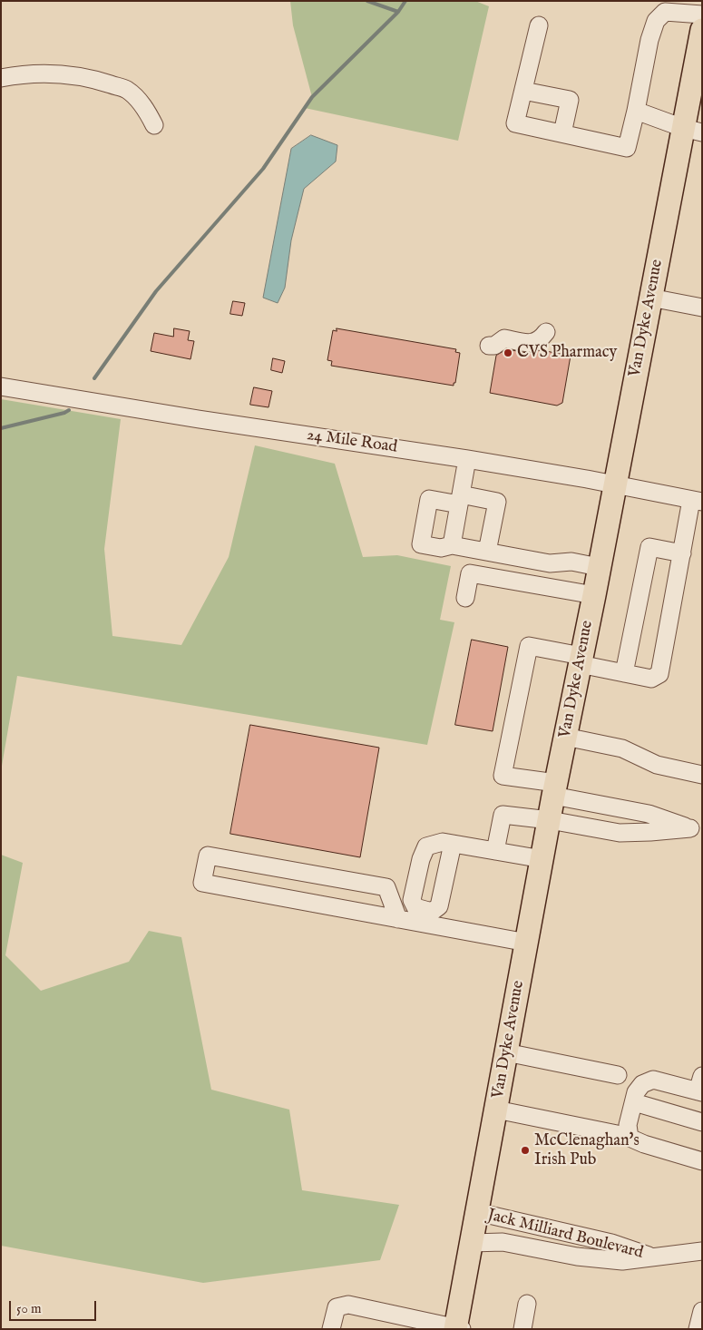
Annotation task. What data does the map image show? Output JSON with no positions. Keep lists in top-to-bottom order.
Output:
{
  "streets": {
    "main road": ["Van Dyke Avenue"],
    "street": ["24 Mile Road", "Jack Milliard Boulevard"]
  },
  "crossings": [
    ["Van Dyke Avenue", "24 Mile Road"],
    ["Van Dyke Avenue", "Jack Milliard Boulevard"]
  ],
  "places": ["CVS Pharmacy", "McClenaghan's Irish Pub"],
  "scale_bar": "50 m"
}
